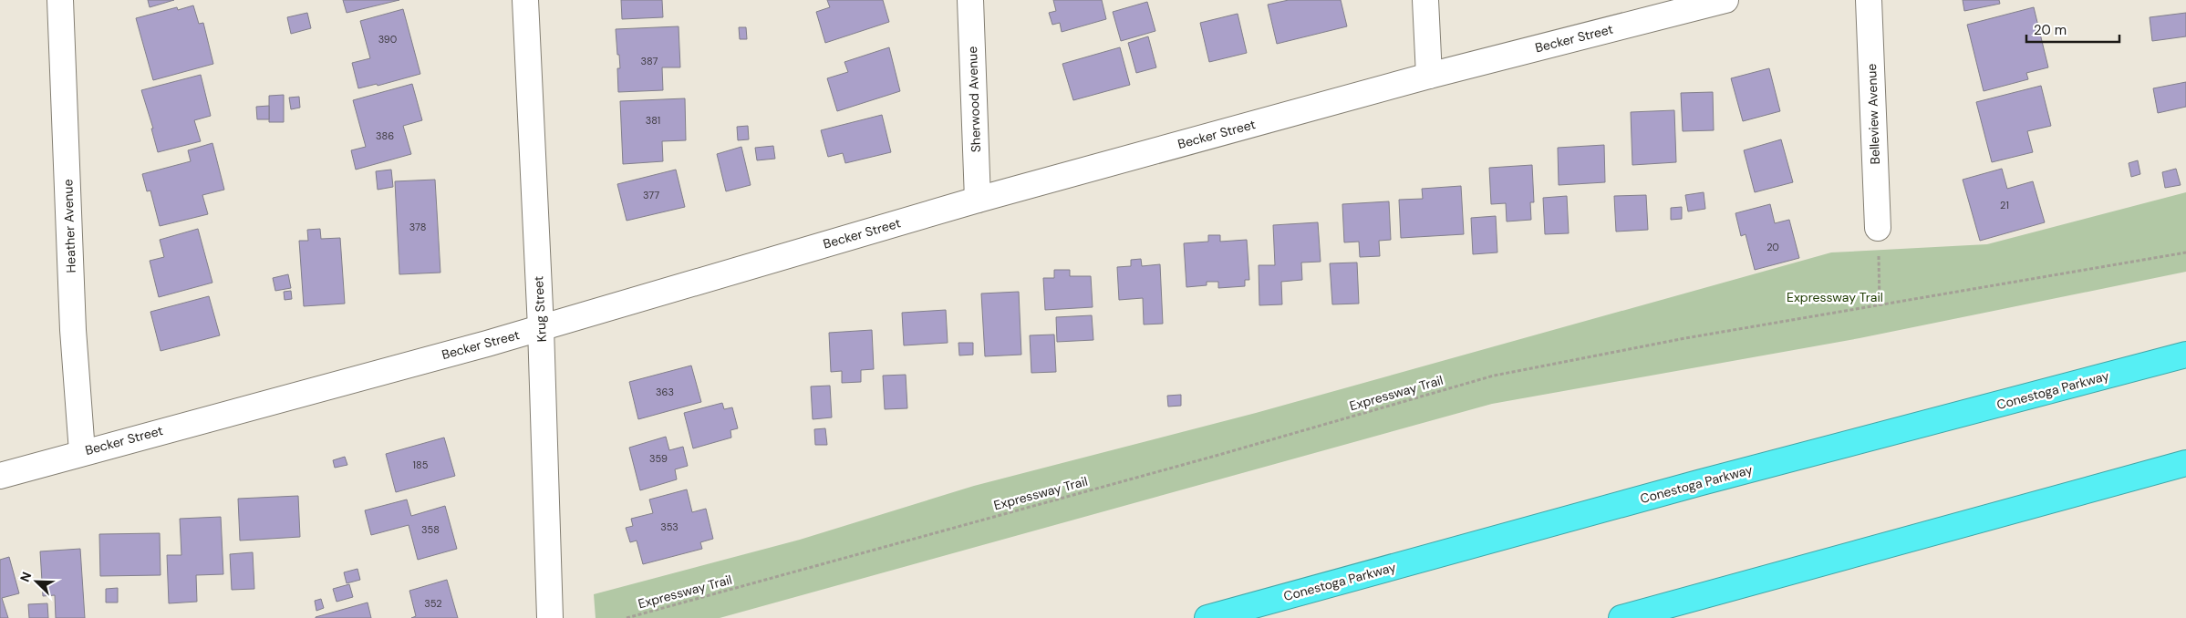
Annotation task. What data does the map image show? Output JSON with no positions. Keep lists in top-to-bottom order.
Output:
{
  "streets": {
    "highway": ["Conestoga Parkway"],
    "street": [
      "Becker Street",
      "Sherwood Avenue",
      "Belleview Avenue",
      "Heather Avenue",
      "Krug Street"
    ],
    "path": ["Expressway Trail"]
  },
  "crossings": [
    ["Becker Street", "Sherwood Avenue"],
    ["Becker Street", "Heather Avenue"],
    ["Becker Street", "Krug Street"]
  ],
  "parks": ["Expressway Trail"],
  "house_numbers": [
    "390",
    "387",
    "381",
    "386",
    "377",
    "21",
    "378",
    "20",
    "363",
    "359",
    "185",
    "353",
    "358",
    "352"
  ],
  "scale_bar": "20 m",
  "north": "top left"
}
